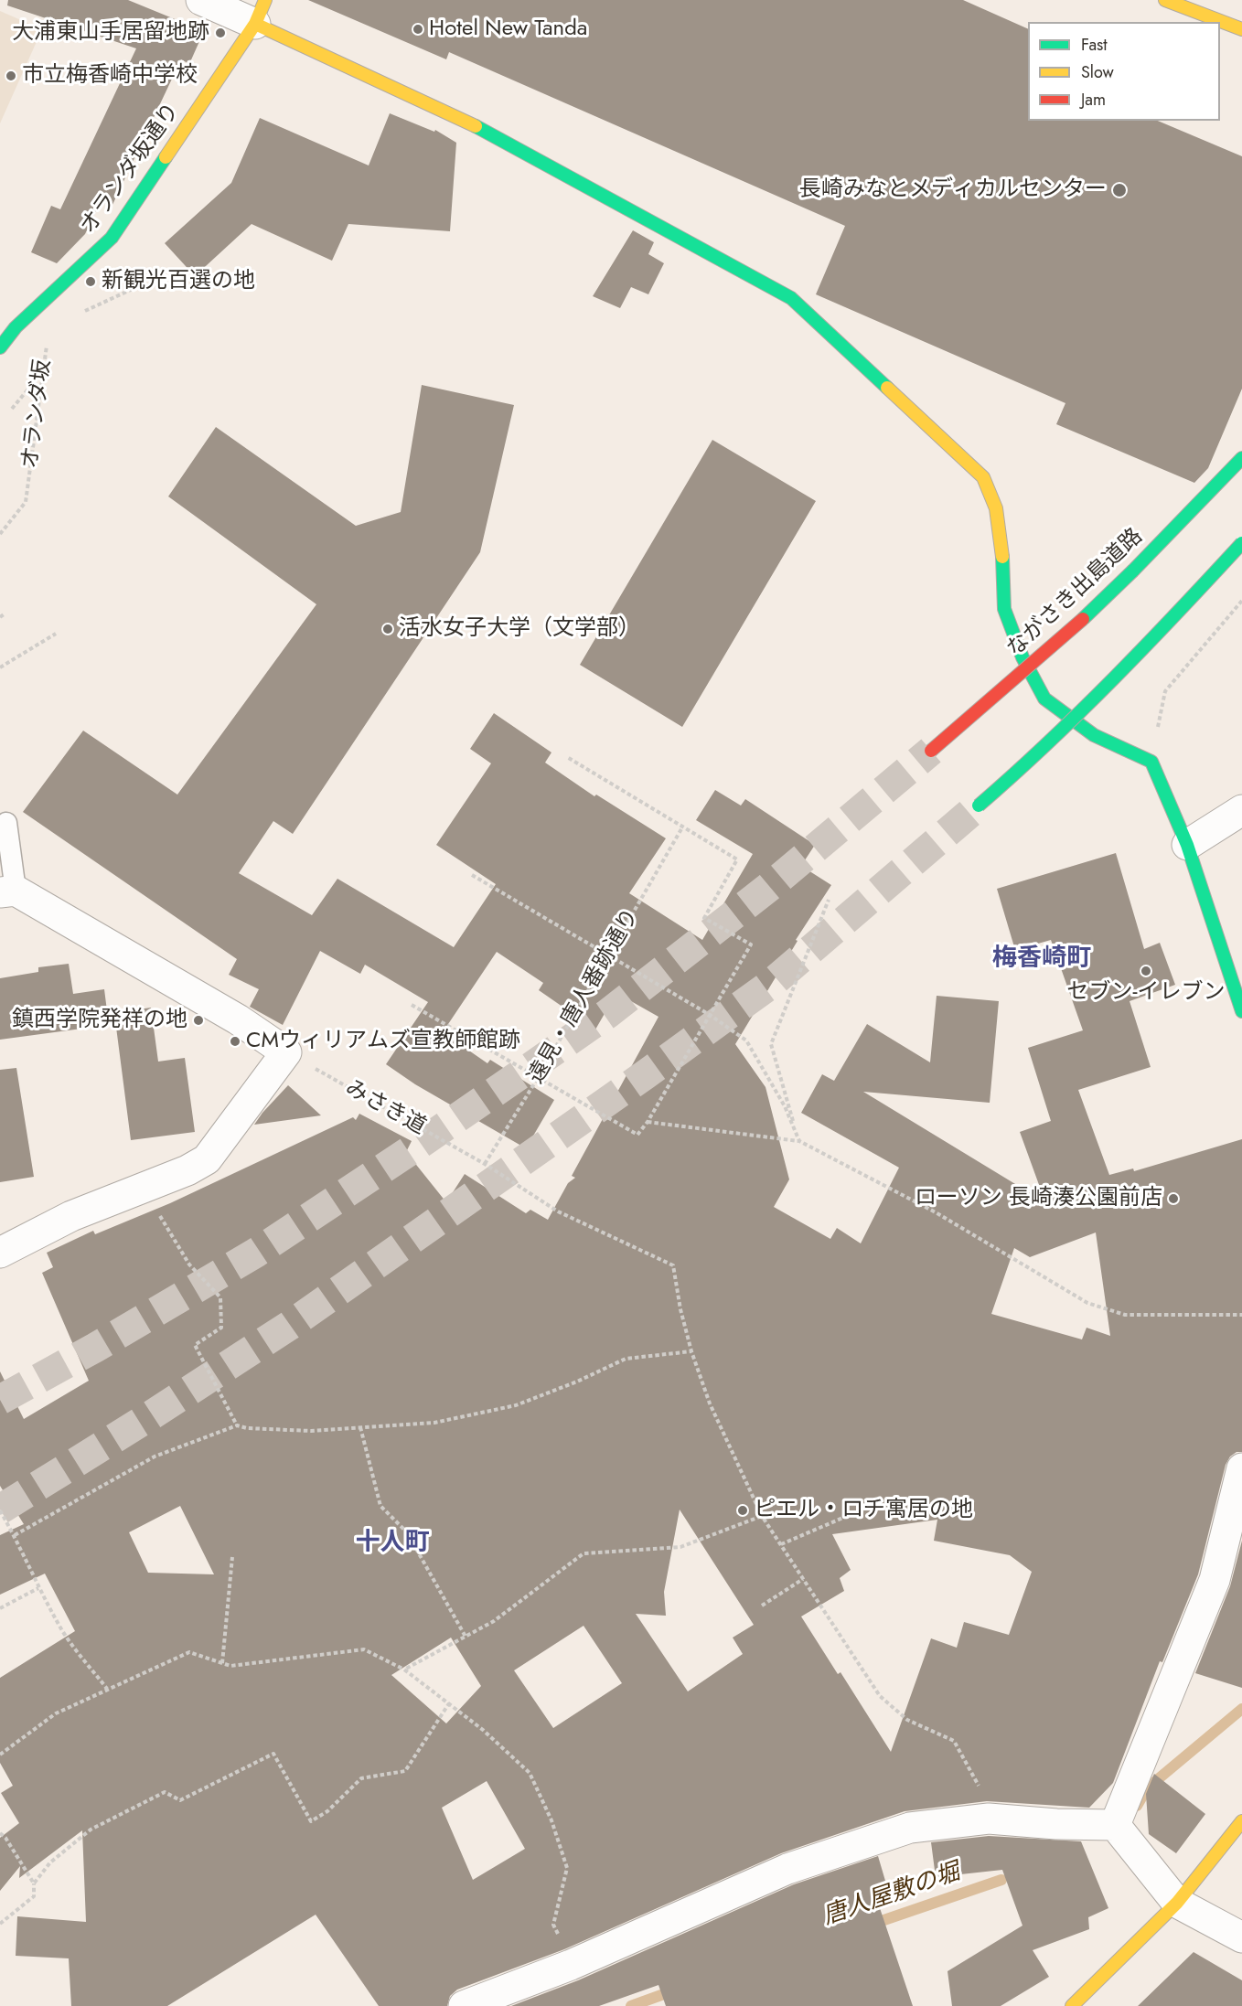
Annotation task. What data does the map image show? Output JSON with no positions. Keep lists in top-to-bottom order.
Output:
{
  "streets": {
    "main road": ["オランダ坂通り", "ながさき出島道路"],
    "path": ["オランダ坂", "遠見・唐人番跡通り", "みさき道"]
  },
  "crossings": [
    ["遠見・唐人番跡通り", "みさき道"]
  ],
  "districts": ["梅香崎町", "十人町"],
  "water": ["唐人屋敷の堀"],
  "places": [
    "Hotel New Tanda",
    "大浦東山手居留地跡",
    "市立梅香崎中学校",
    "長崎みなとメディカルセンター",
    "新観光百選の地",
    "活水女子大学（文学部）",
    "セブン-イレブン",
    "鎮西学院発祥の地",
    "CMウィリアムズ宣教師館跡",
    "ローソン 長崎湊公園前店",
    "ピエル・ロチ寓居の地"
  ],
  "legend": ["Fast", "Slow", "Jam"]
}
